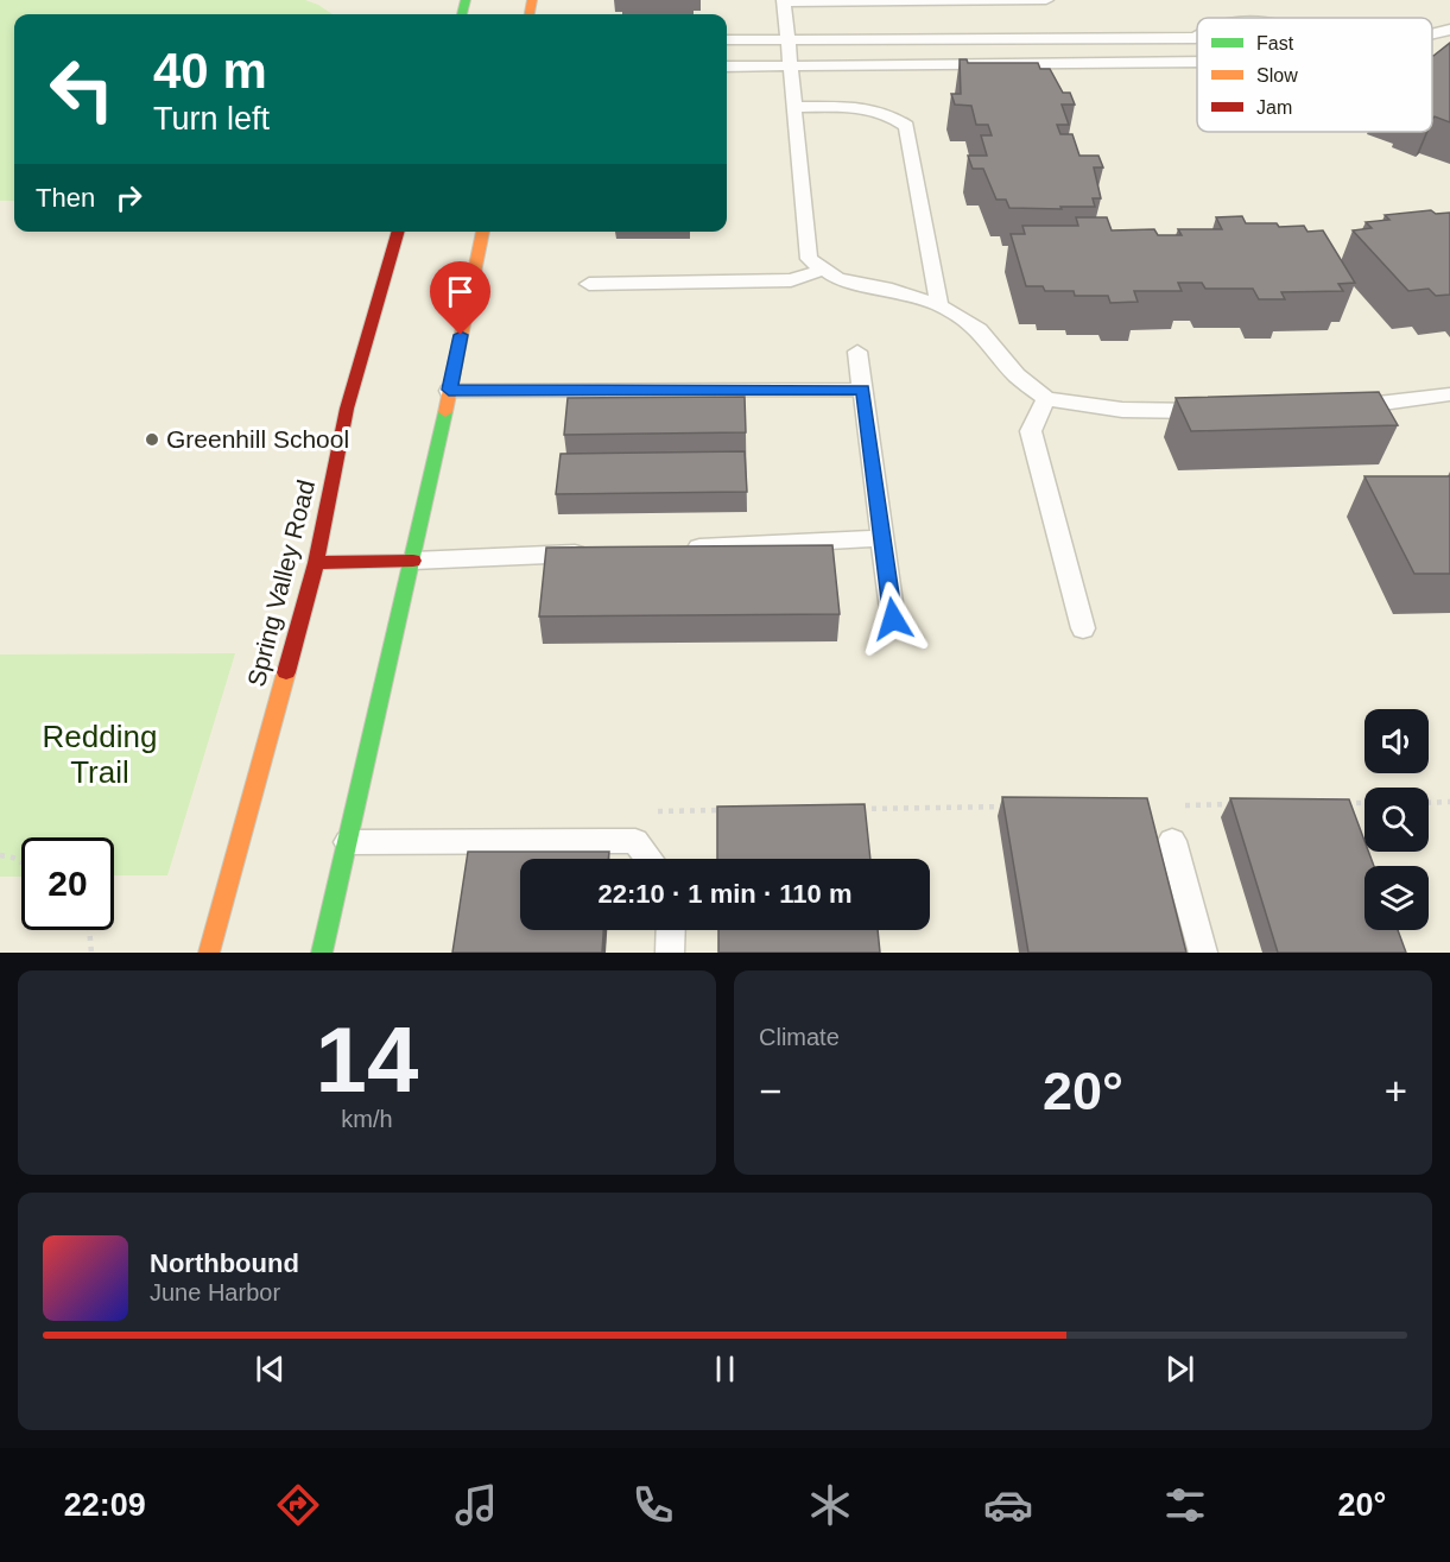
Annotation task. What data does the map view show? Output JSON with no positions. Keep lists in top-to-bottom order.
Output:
{
  "streets": {
    "main road": ["Spring Valley Road"]
  },
  "parks": ["Redding Trail"],
  "places": ["Greenhill School"],
  "legend": ["Fast", "Slow", "Jam"],
  "page": {
    "turn": ["40 m", "Turn left"],
    "then": "Then",
    "limit": "20",
    "trip": "22:10 · 1 min · 110 m",
    "tile": [
      ["14", "km/h"],
      "Climate"
    ],
    "heat": ["−", "20°", "+"],
    "song": ["Northbound", "June Harbor"],
    "tabs": ["22:09", "20°"]
  }
}
